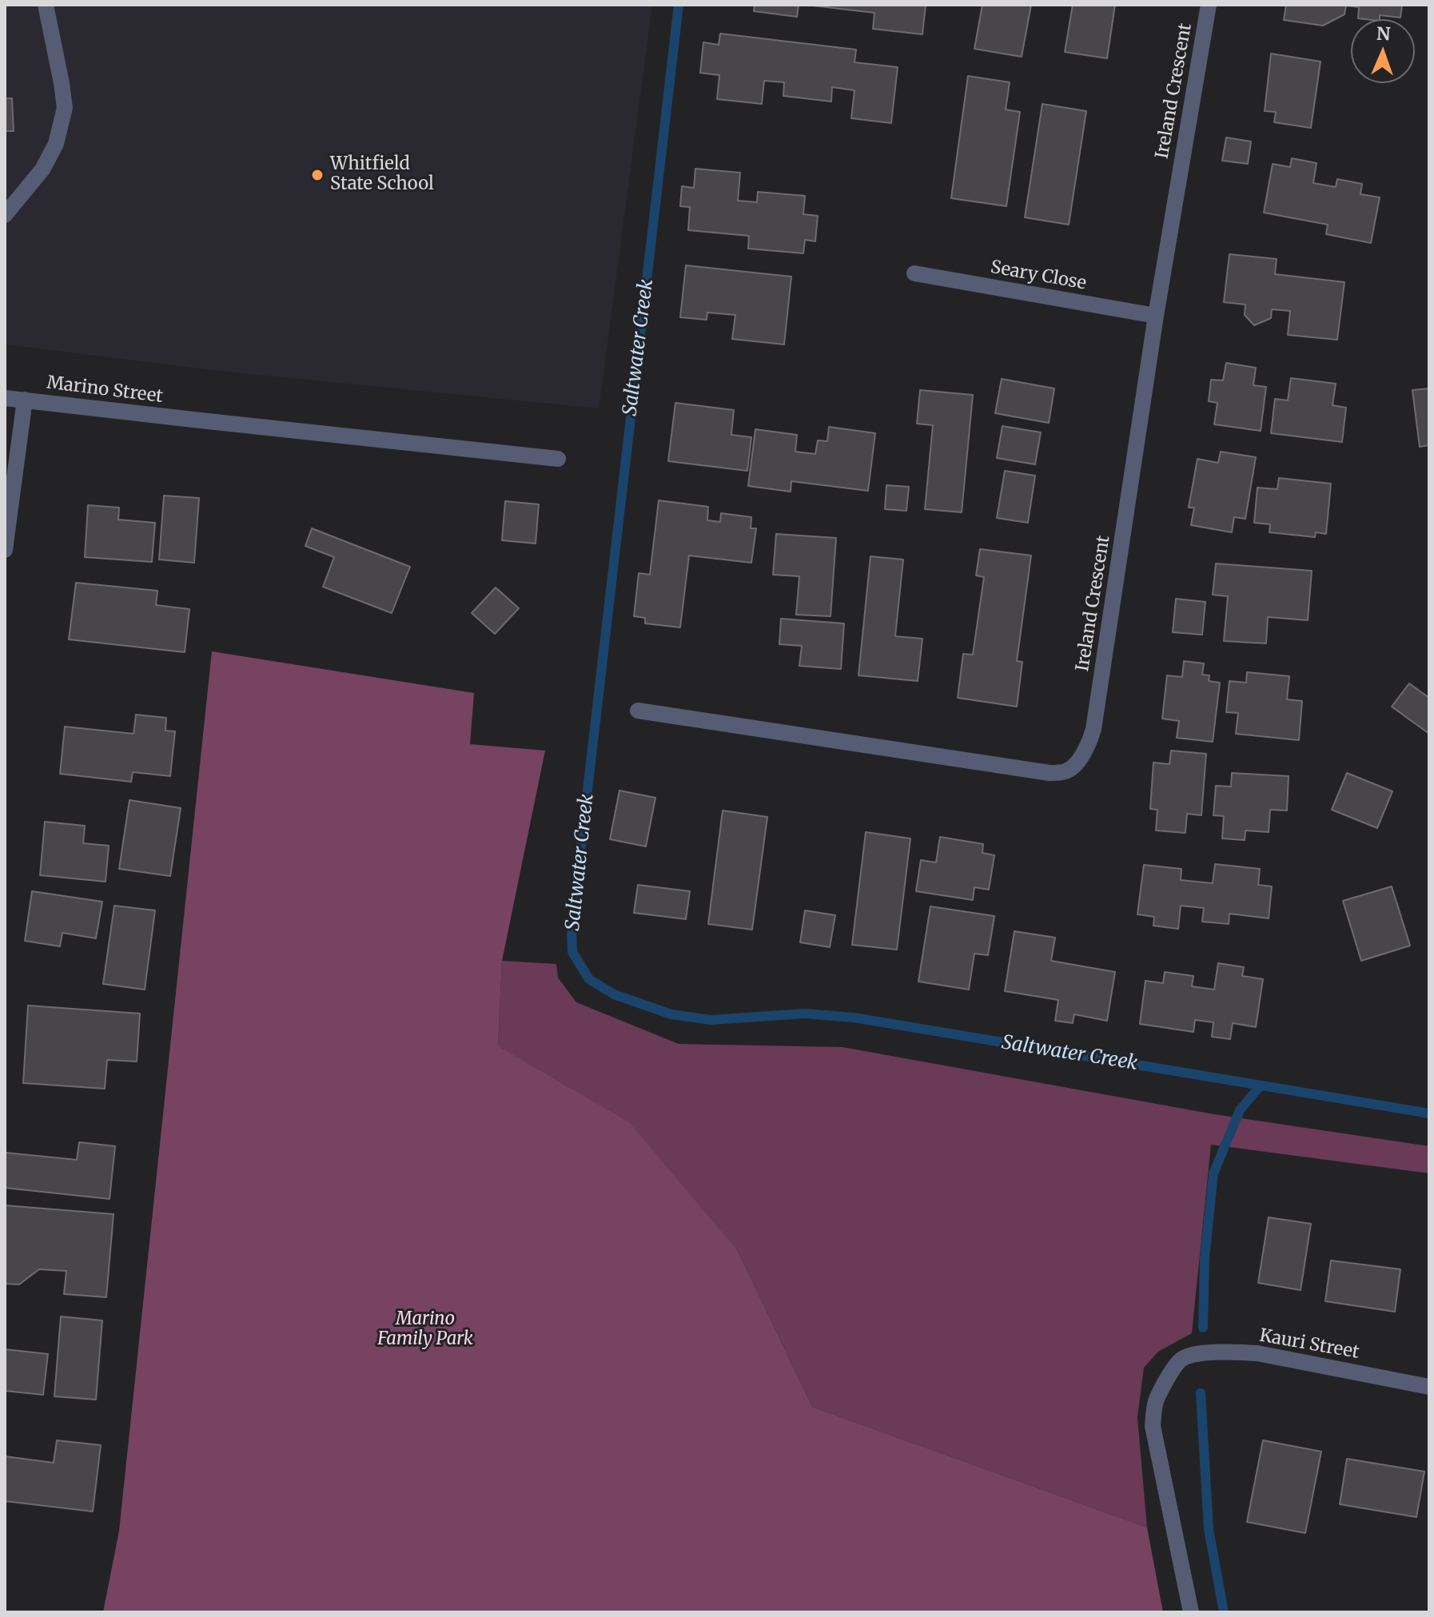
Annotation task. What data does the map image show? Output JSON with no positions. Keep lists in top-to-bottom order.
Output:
{
  "streets": {
    "street": [
      "Ireland Crescent",
      "Seary Close",
      "Marino Street",
      "Kauri Street"
    ]
  },
  "crossings": [
    ["Ireland Crescent", "Seary Close"]
  ],
  "water": ["Saltwater Creek"],
  "parks": ["Marino Family Park"],
  "places": ["Whitfield State School"],
  "north": "top"
}
